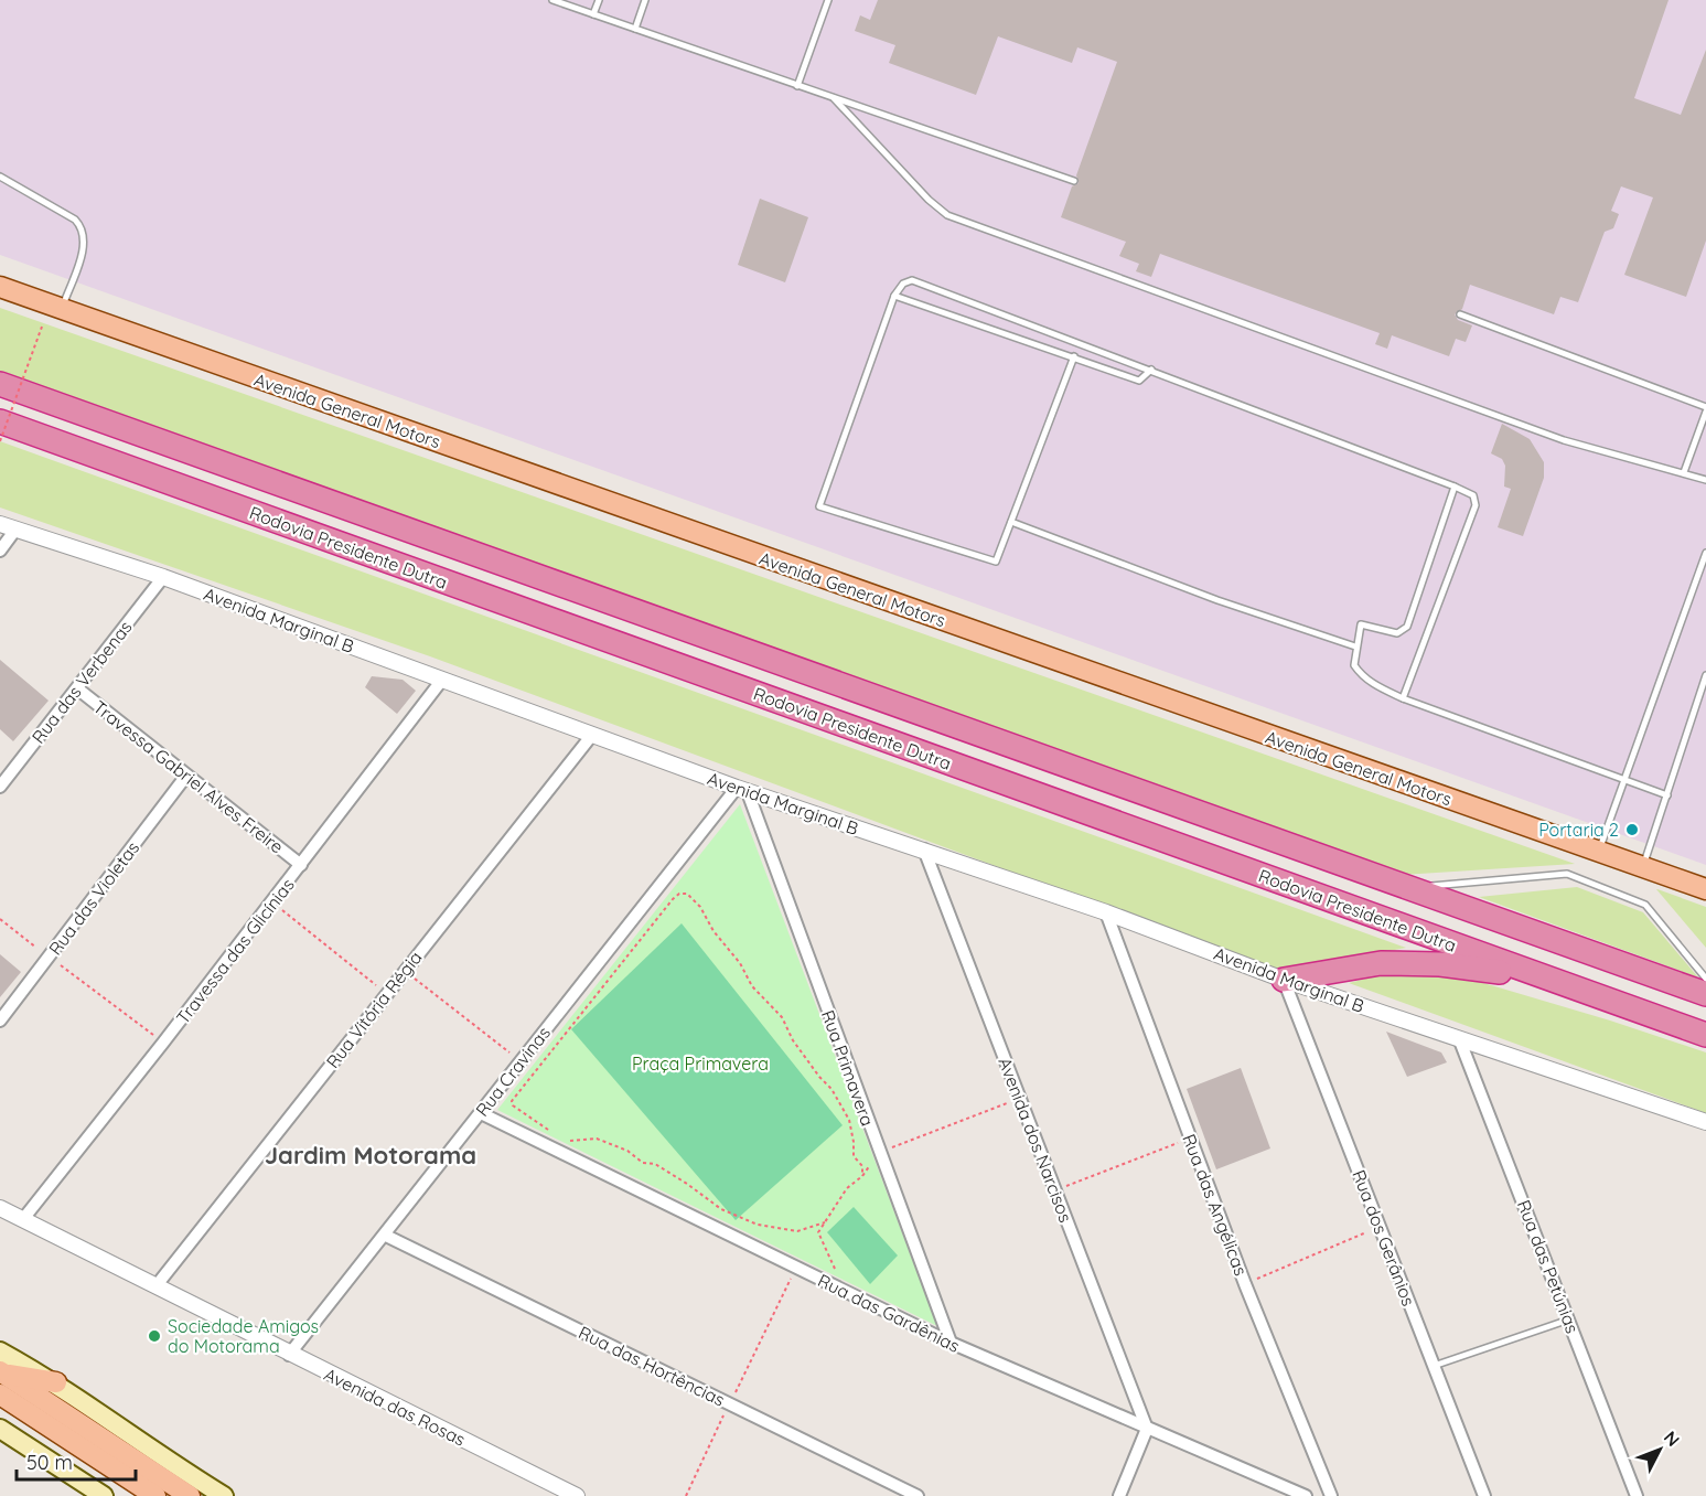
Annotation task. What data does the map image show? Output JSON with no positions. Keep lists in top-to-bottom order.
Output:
{
  "streets": {
    "highway": ["Rodovia Presidente Dutra"],
    "main road": ["Avenida General Motors"],
    "street": [
      "Avenida Marginal B",
      "Rua das Verbenas",
      "Travessa Gabriel Alves Freire",
      "Rua das Violetas",
      "Travessa das Glicínias",
      "Rua Vitória Régia",
      "Rua Primavera",
      "Rua Cravinas",
      "Avenida dos Narcisos",
      "Rua das Angélicas",
      "Rua dos Gerânios",
      "Rua das Petúnias",
      "Rua das Gardênias",
      "Rua das Hortências",
      "Avenida das Rosas"
    ]
  },
  "crossings": [
    ["Avenida Marginal B", "Rua das Verbenas"],
    ["Avenida Marginal B", "Travessa das Glicínias"],
    ["Avenida Marginal B", "Rua Vitória Régia"],
    ["Avenida Marginal B", "Rua Primavera"],
    ["Avenida Marginal B", "Rua Cravinas"],
    ["Avenida Marginal B", "Avenida dos Narcisos"],
    ["Avenida Marginal B", "Rua das Angélicas"],
    ["Avenida Marginal B", "Rua dos Gerânios"],
    ["Avenida Marginal B", "Rua das Petúnias"],
    ["Rua das Verbenas", "Travessa Gabriel Alves Freire"],
    ["Travessa Gabriel Alves Freire", "Rua das Violetas"],
    ["Travessa Gabriel Alves Freire", "Travessa das Glicínias"],
    ["Travessa das Glicínias", "Avenida das Rosas"],
    ["Rua Vitória Régia", "Avenida das Rosas"],
    ["Rua Primavera", "Rua Cravinas"],
    ["Rua Primavera", "Rua das Gardênias"],
    ["Rua Cravinas", "Rua das Gardênias"],
    ["Rua Cravinas", "Rua das Hortências"],
    ["Rua Cravinas", "Avenida das Rosas"],
    ["Avenida dos Narcisos", "Rua das Gardênias"]
  ],
  "districts": ["Jardim Motorama"],
  "parks": ["Praça Primavera"],
  "places": ["Portaria 2", "Sociedade Amigos do Motorama"],
  "scale_bar": "50 m",
  "north": "top right"
}
